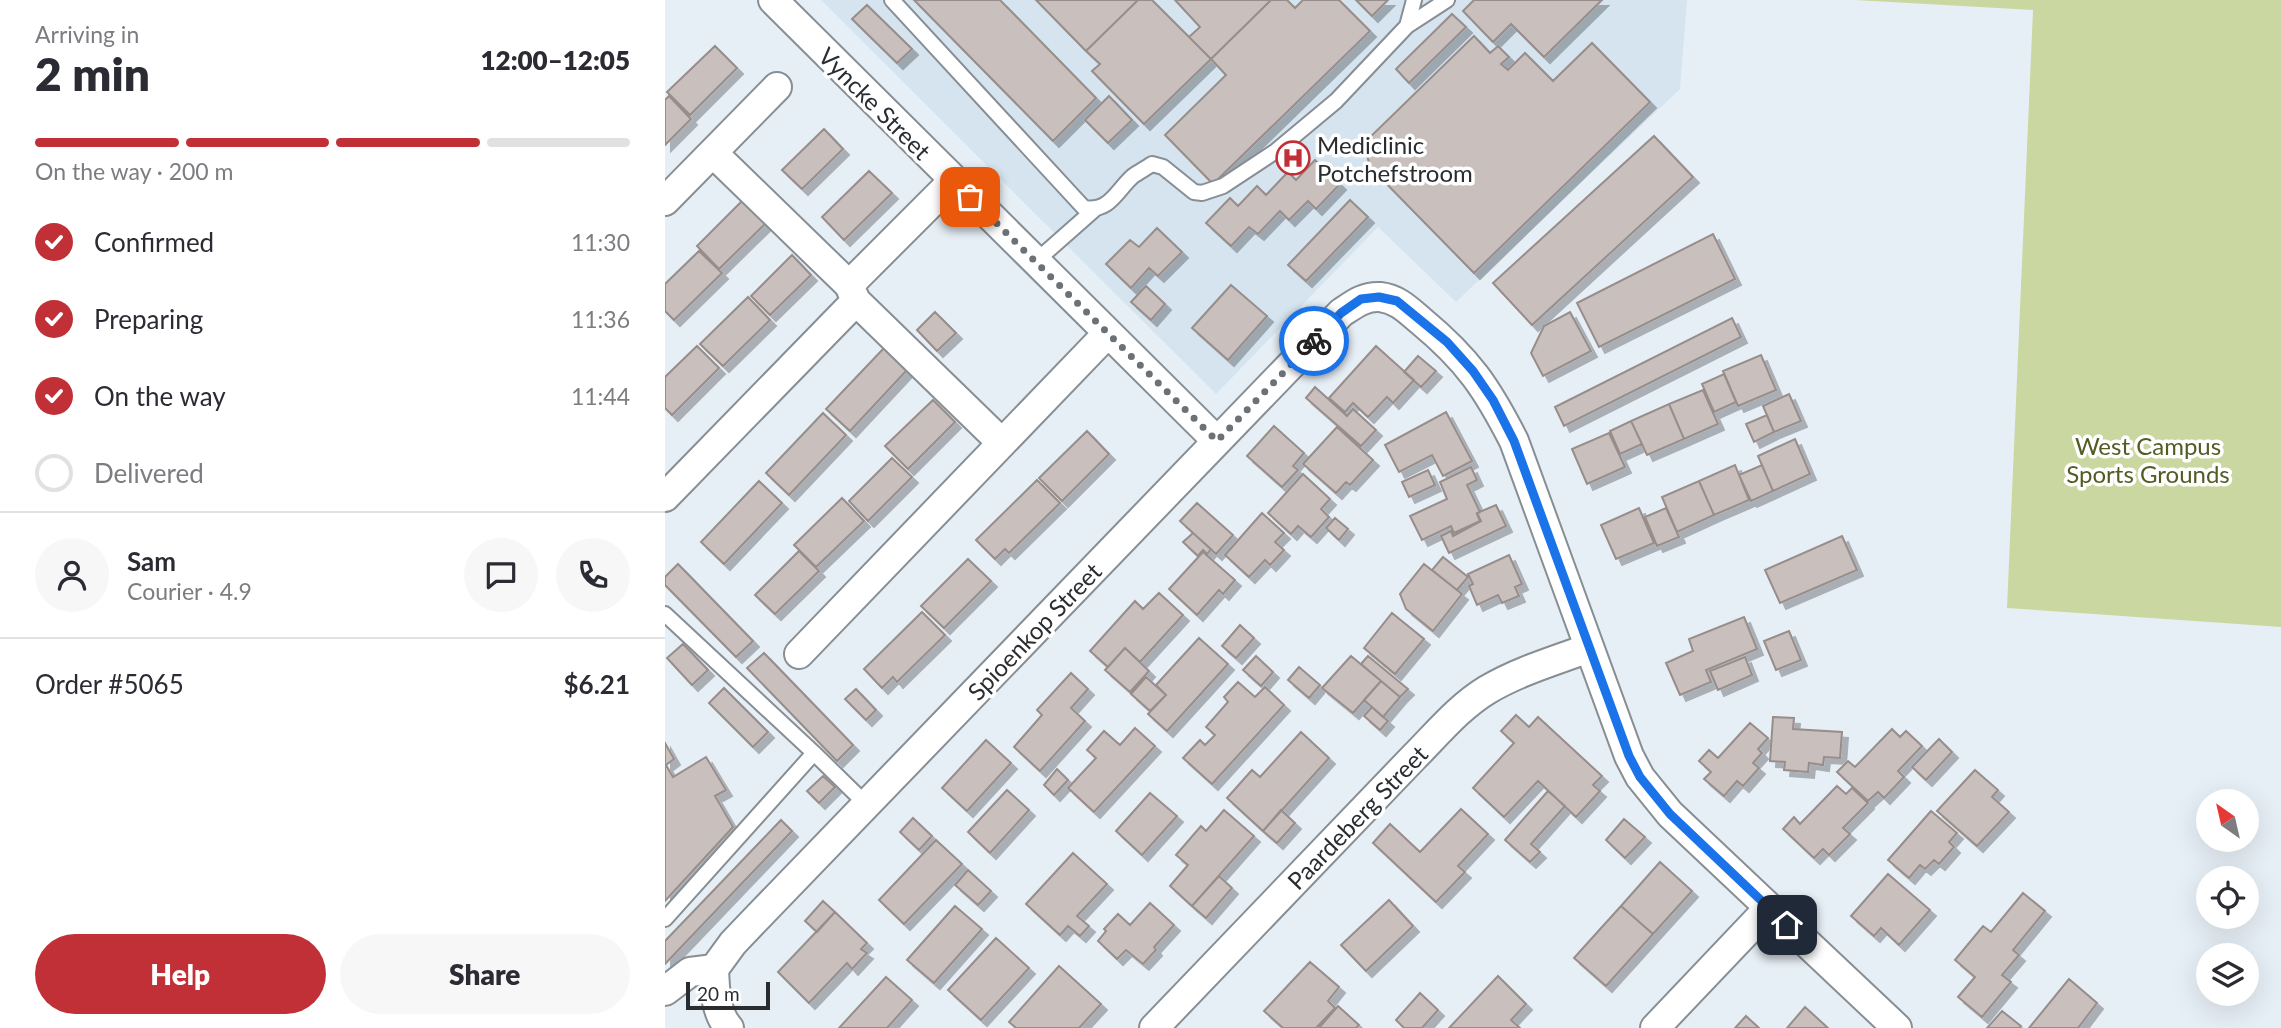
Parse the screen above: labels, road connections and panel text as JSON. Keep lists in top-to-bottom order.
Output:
{
  "streets": {
    "street": ["Vyncke Street", "Spioenkop Street", "Paardeberg Street"]
  },
  "crossings": [
    ["Vyncke Street", "Spioenkop Street"],
    ["Spioenkop Street", "Paardeberg Street"]
  ],
  "parks": ["West Campus Sports Grounds"],
  "places": {
    "hospital": ["Mediclinic Potchefstroom"]
  },
  "scale_bar": "20 m",
  "north": "top left",
  "page": {
    "heading": ["2 min", "Arriving in", "12:00–12:05"],
    "panel": [
      "Sam",
      "Courier · 4.9",
      "Order #5065",
      "$6.21"
    ],
    "bar": "On the way · 200 m",
    "list": [
      ["Confirmed", "11:30"],
      ["Preparing", "11:36"],
      ["On the way", "11:44"],
      "Delivered"
    ],
    "buttons": ["Help", "Share"],
    "scale": "20 m"
  }
}
